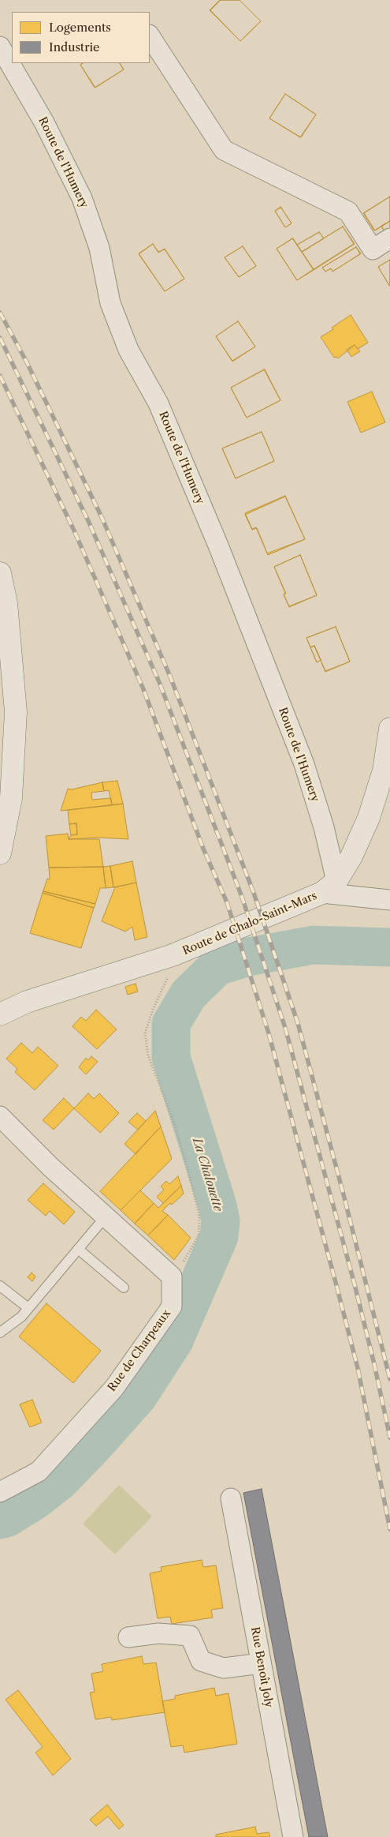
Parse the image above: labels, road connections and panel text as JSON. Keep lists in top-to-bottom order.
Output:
{
  "streets": {
    "main road": ["Route de Chalo-Saint-Mars"],
    "street": ["Route de l'Humery", "Rue de Charpeaux", "Rue Benoît Joly"]
  },
  "crossings": [
    ["Route de l'Humery", "Route de Chalo-Saint-Mars"]
  ],
  "water": ["La Chalouette"],
  "legend": ["Logements", "Industrie"]
}
